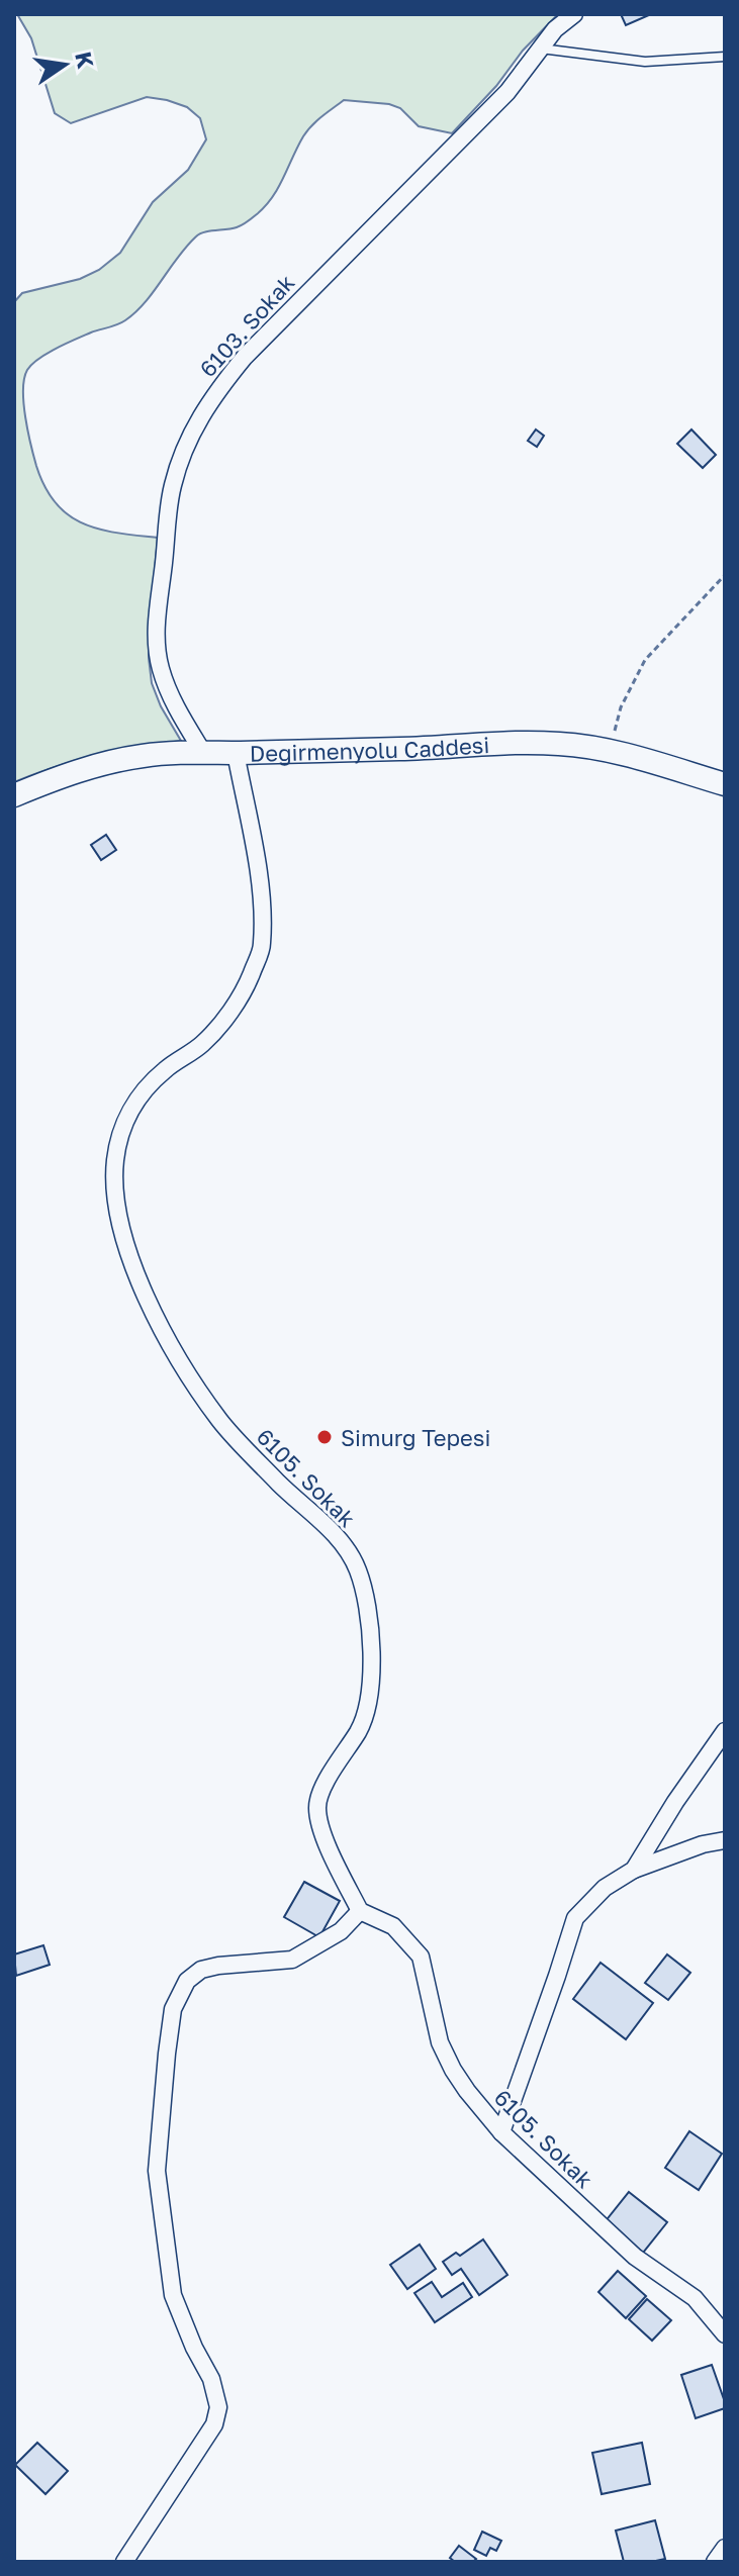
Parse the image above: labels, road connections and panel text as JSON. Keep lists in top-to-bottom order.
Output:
{
  "streets": {
    "street": ["6103. Sokak", "Değirmenyolu Caddesi", "6105. Sokak"]
  },
  "crossings": [
    ["6103. Sokak", "Değirmenyolu Caddesi"],
    ["Değirmenyolu Caddesi", "6105. Sokak"]
  ],
  "places": ["Simurg Tepesi"],
  "north": "right"
}
